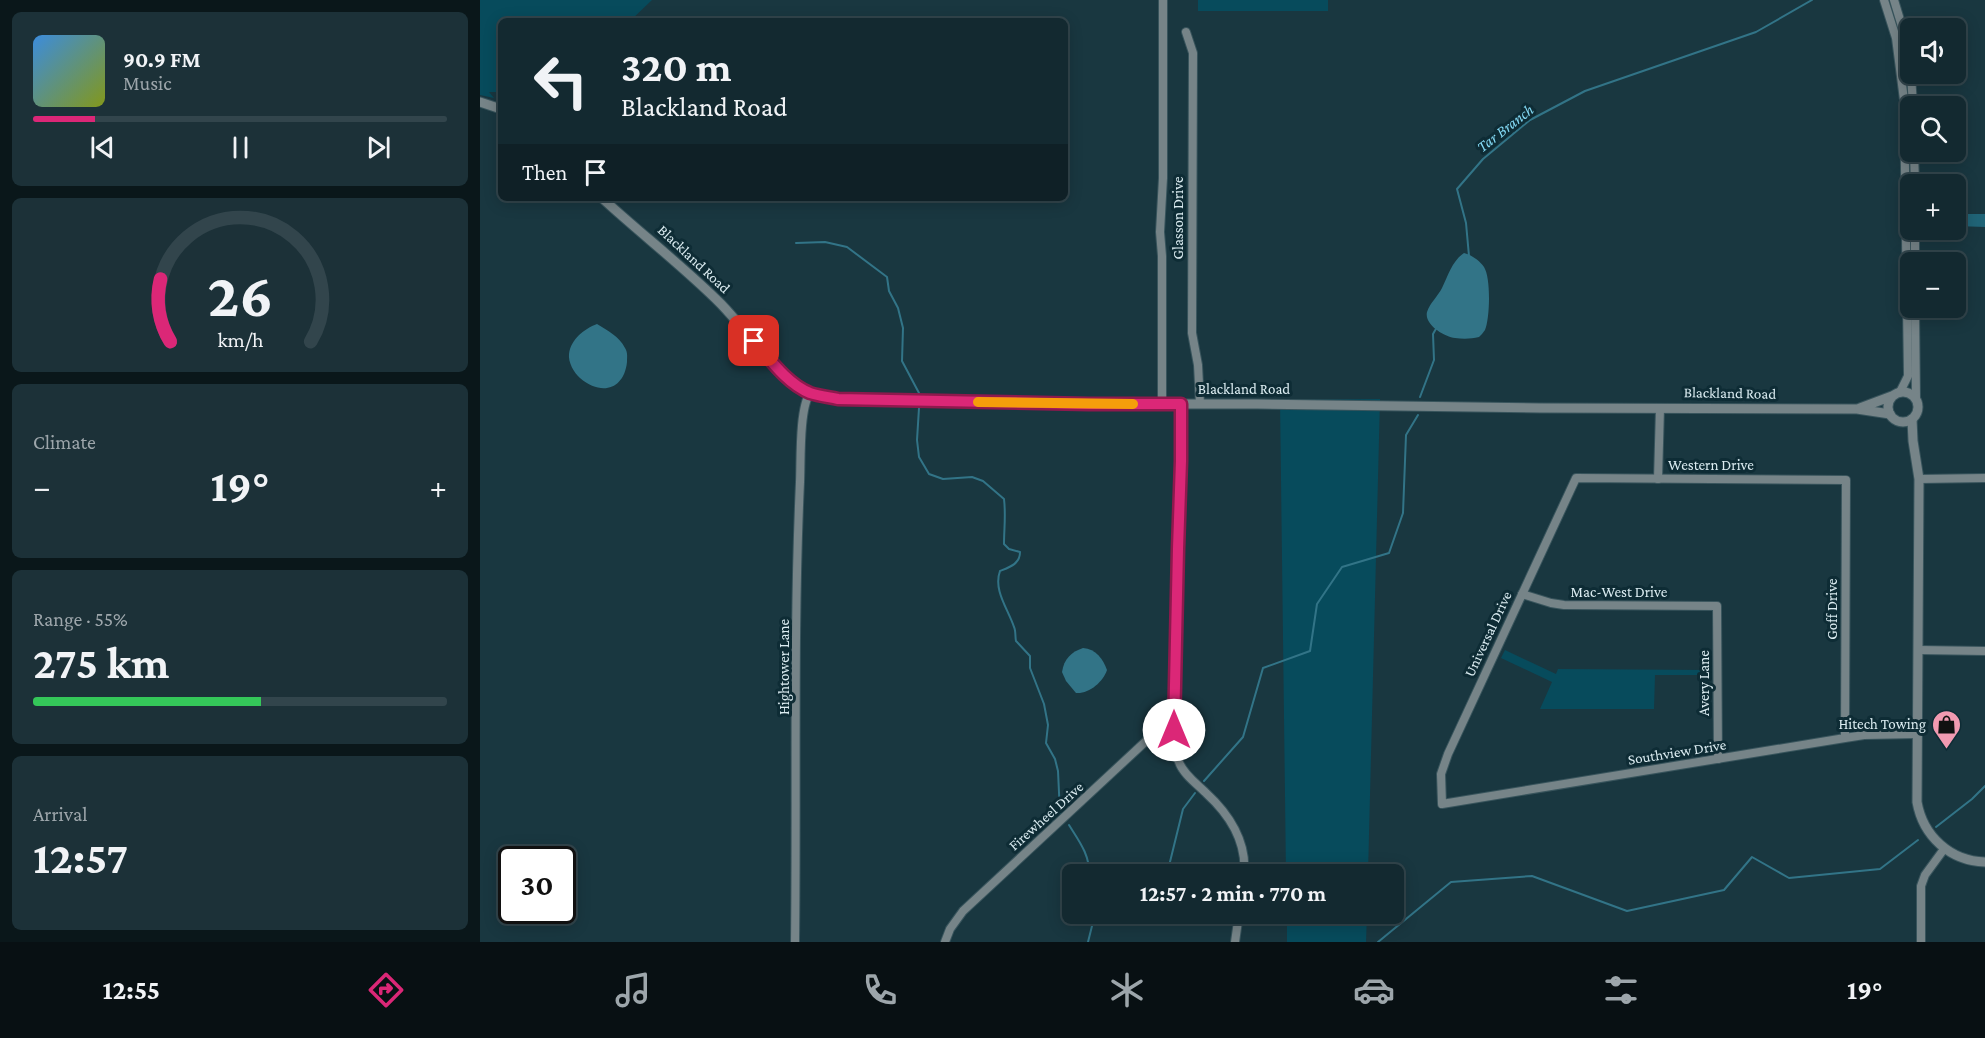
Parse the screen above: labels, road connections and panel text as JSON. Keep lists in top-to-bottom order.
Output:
{
  "streets": {
    "street": [
      "Glasson Drive",
      "Blackland Road",
      "Western Drive",
      "Mac-West Drive",
      "Goff Drive",
      "Universal Drive",
      "Hightower Lane",
      "Avery Lane",
      "Southview Drive",
      "Firewheel Drive"
    ]
  },
  "crossings": [
    ["Glasson Drive", "Blackland Road"],
    ["Blackland Road", "Hightower Lane"],
    ["Western Drive", "Goff Drive"],
    ["Western Drive", "Universal Drive"],
    ["Mac-West Drive", "Universal Drive"],
    ["Mac-West Drive", "Avery Lane"],
    ["Goff Drive", "Southview Drive"],
    ["Universal Drive", "Southview Drive"],
    ["Avery Lane", "Southview Drive"]
  ],
  "water": ["Tar Branch"],
  "places": {
    "shop": ["Hitech Towing"]
  },
  "page": {
    "map_buttons": ["+", "−"],
    "turn": ["320 m", "Blackland Road"],
    "song": ["90.9 FM", "Music"],
    "then": "Then",
    "tile": [
      "Climate",
      ["Range · 55%", "275 km"],
      ["Arrival", "12:57"]
    ],
    "heat": ["−", "19°", "+"],
    "limit": "30",
    "trip": "12:57 · 2 min · 770 m",
    "tabs": ["12:55", "19°"],
    "gauge": ["26", "km/h"]
  }
}
